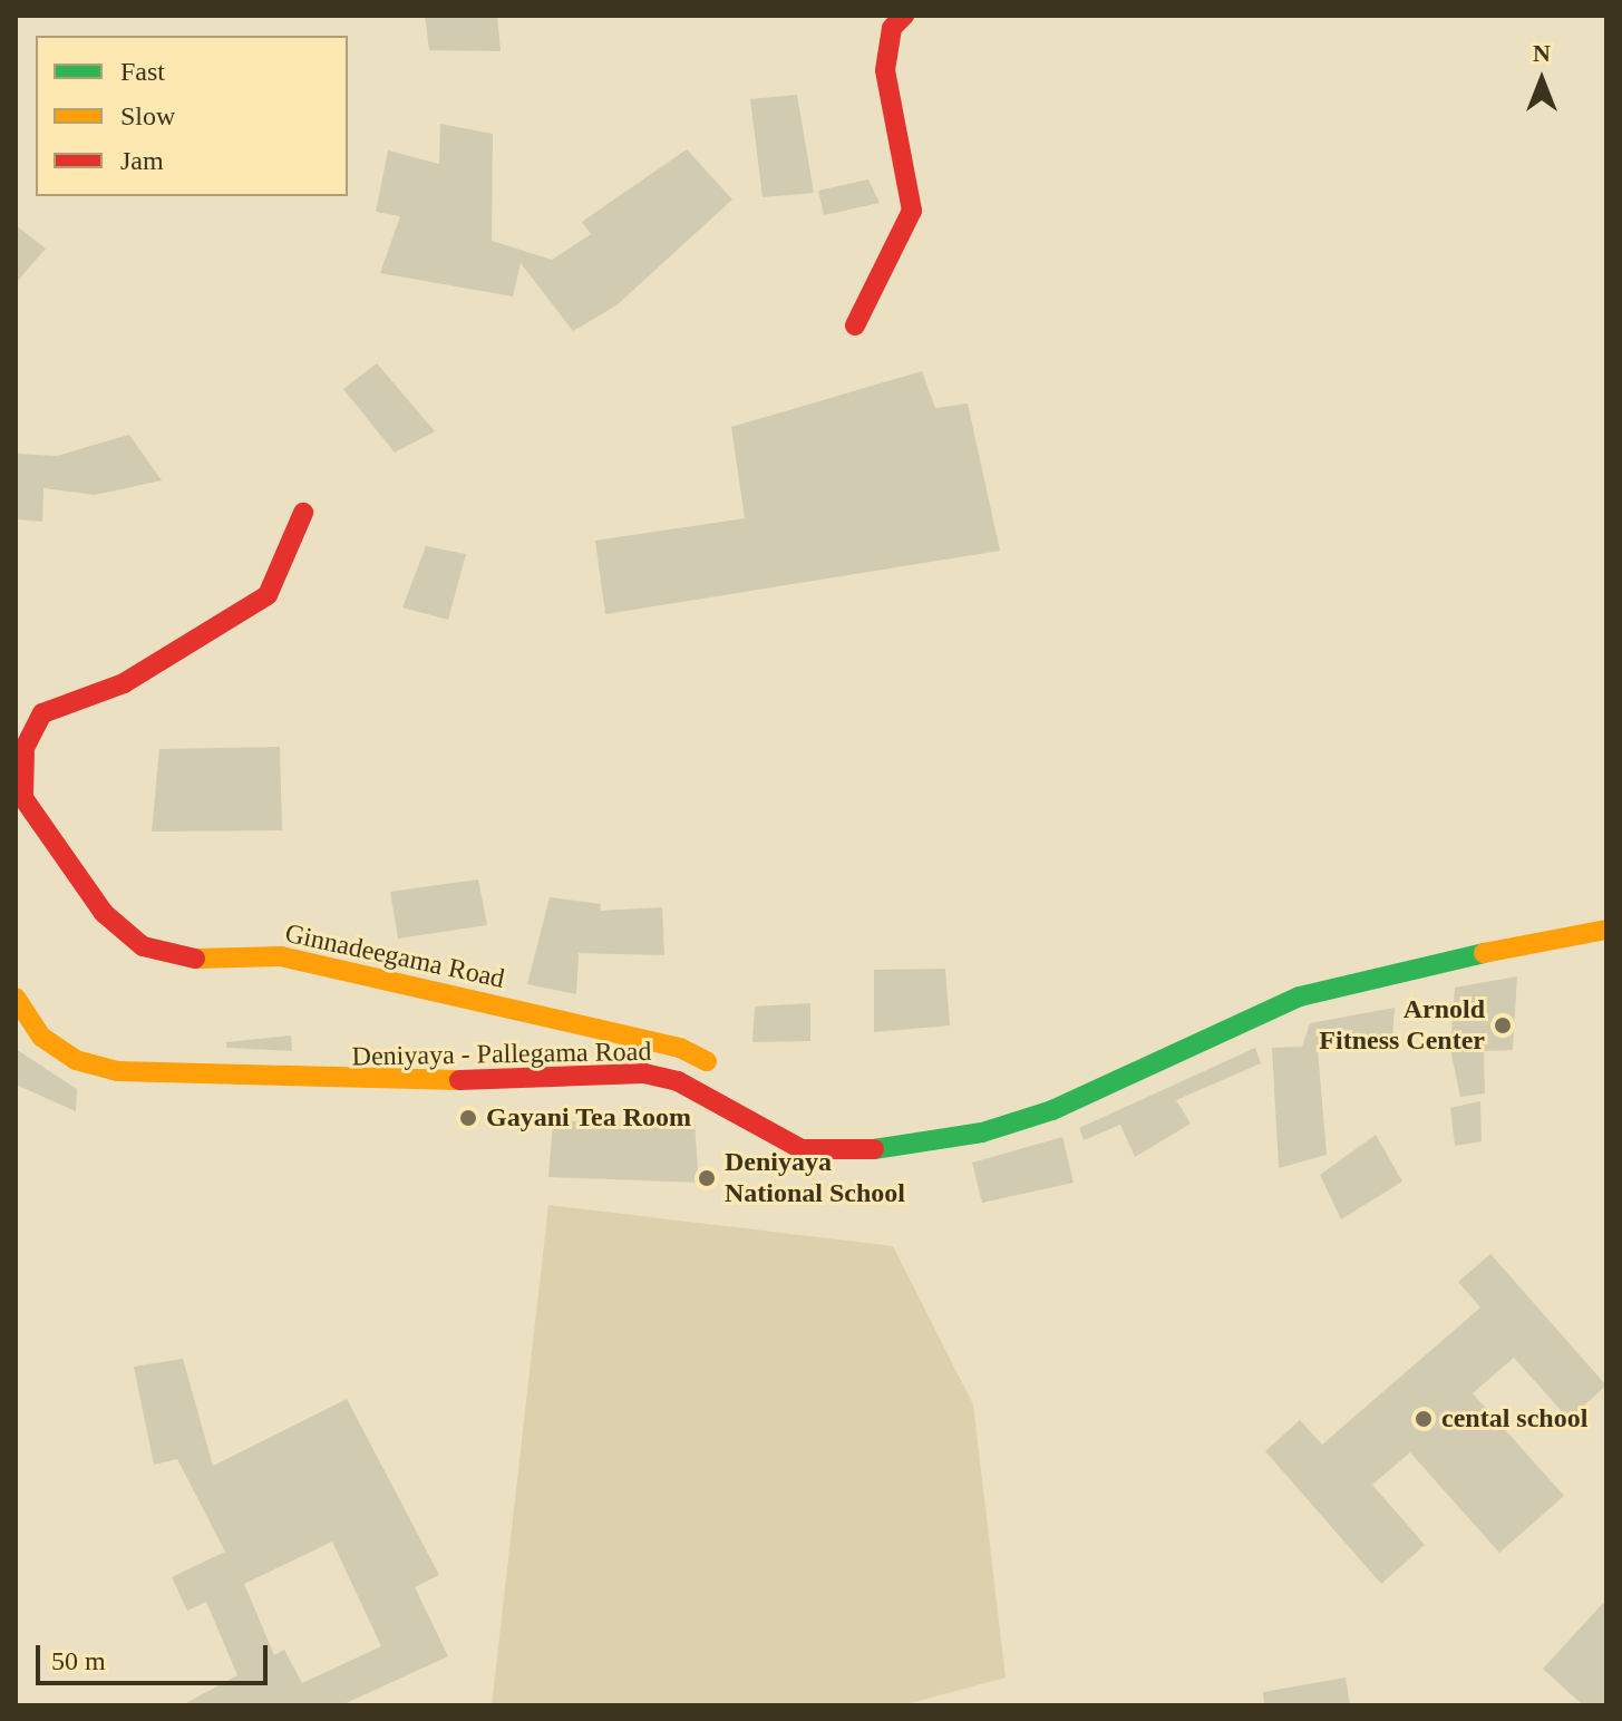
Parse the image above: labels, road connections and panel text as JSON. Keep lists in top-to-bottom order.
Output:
{
  "streets": {
    "main road": ["Ginnadeegama Road", "Deniyaya - Pallegama Road"]
  },
  "crossings": [
    ["Ginnadeegama Road", "Deniyaya - Pallegama Road"]
  ],
  "places": [
    "Arnold Fitness Center",
    "Gayani Tea Room",
    "Deniyaya National School",
    "cental school"
  ],
  "legend": ["Fast", "Slow", "Jam"],
  "scale_bar": "50 m",
  "north": "top"
}
